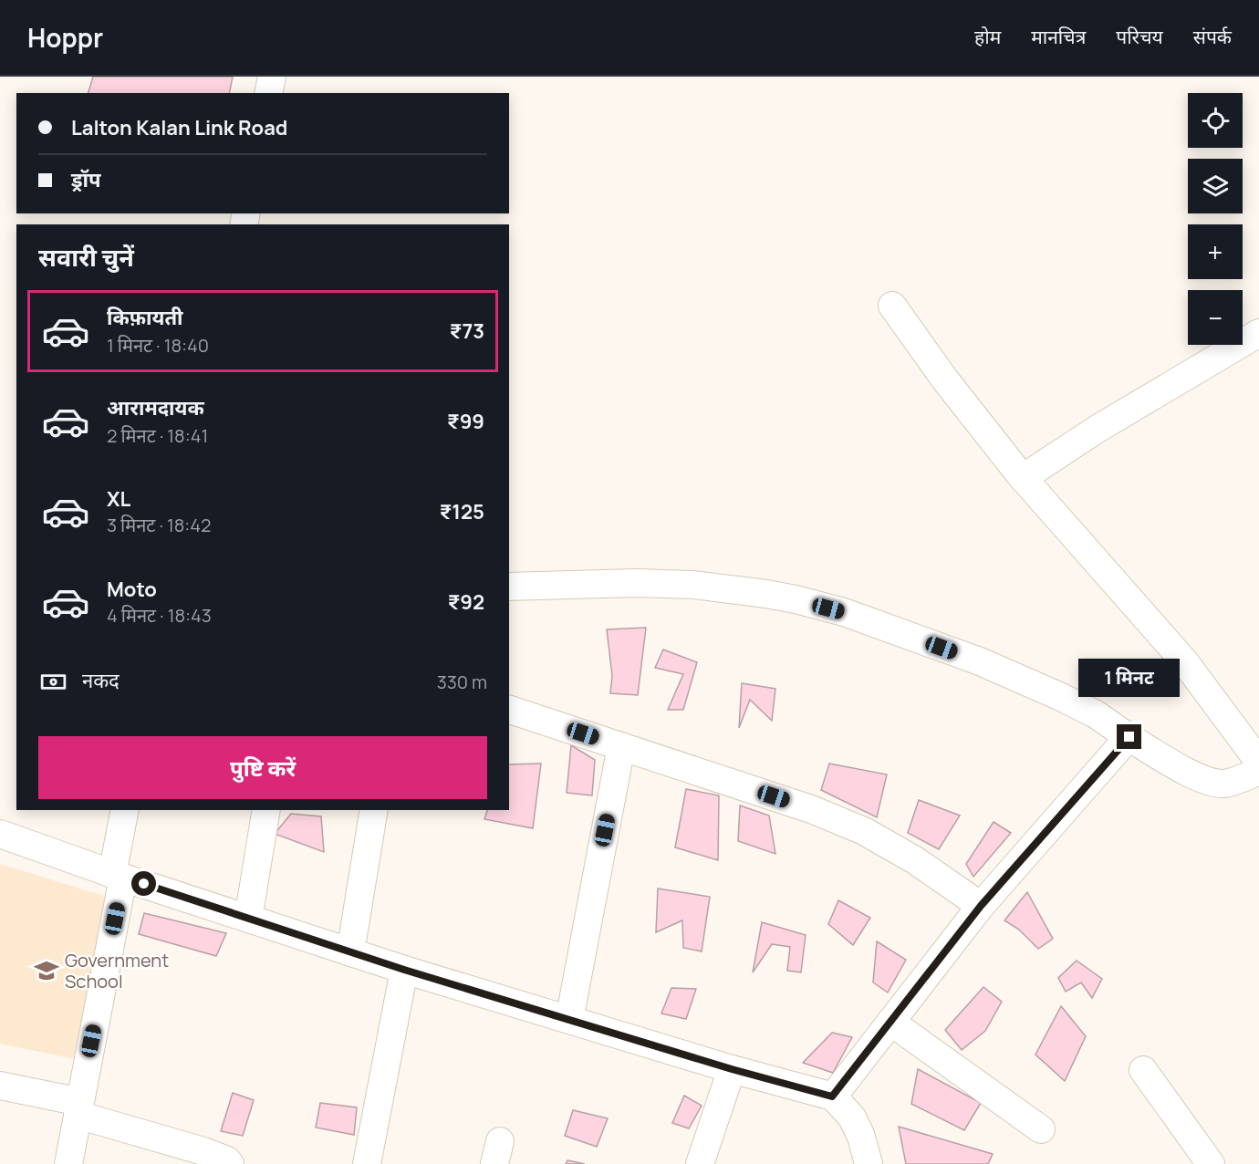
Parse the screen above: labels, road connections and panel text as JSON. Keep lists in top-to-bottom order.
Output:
{
  "places": {
    "school or university": ["Government School"]
  },
  "page": {
    "header": "Hoppr",
    "nav": [
      "होम",
      "मानचित्र",
      "परिचय",
      "संपर्क"
    ],
    "map_buttons": ["+", "−"],
    "banner": ["Lalton Kalan Link Road", "ड्रॉप"],
    "heading": "सवारी चुनें",
    "list": [
      {
        "name": "किफ़ायती",
        "note": "1 मिनट · 18:40",
        "value": "₹73"
      },
      {
        "name": "आरामदायक",
        "note": "2 मिनट · 18:41",
        "value": "₹99"
      },
      {
        "name": "XL",
        "note": "3 मिनट · 18:42",
        "value": "₹125"
      },
      {
        "name": "Moto",
        "note": "4 मिनट · 18:43",
        "value": "₹92"
      }
    ],
    "pay": ["नकद", "330 m"],
    "bubble": "1 मिनट",
    "buttons": "पुष्टि करें"
  }
}
